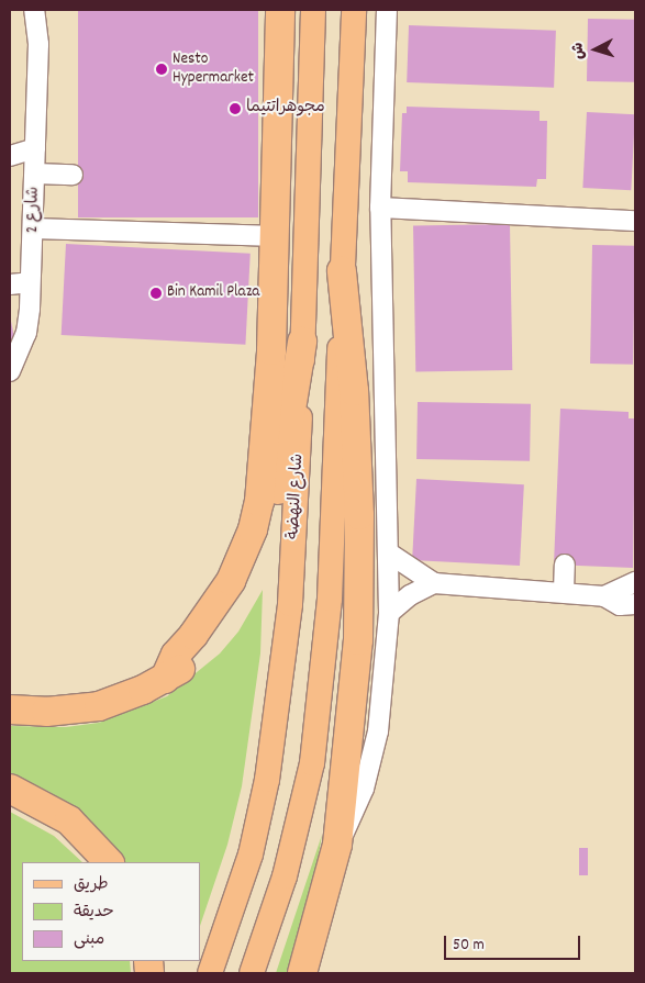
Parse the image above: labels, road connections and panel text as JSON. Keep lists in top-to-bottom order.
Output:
{
  "streets": {
    "main road": ["شارع النهضة"],
    "street": ["شارع 2"]
  },
  "places": ["Nesto Hypermarket", "مجوهراتتيما", "Bin Kamil Plaza"],
  "legend": ["طريق", "حديقة", "مبنى"],
  "scale_bar": "50 m",
  "north": "left"
}
